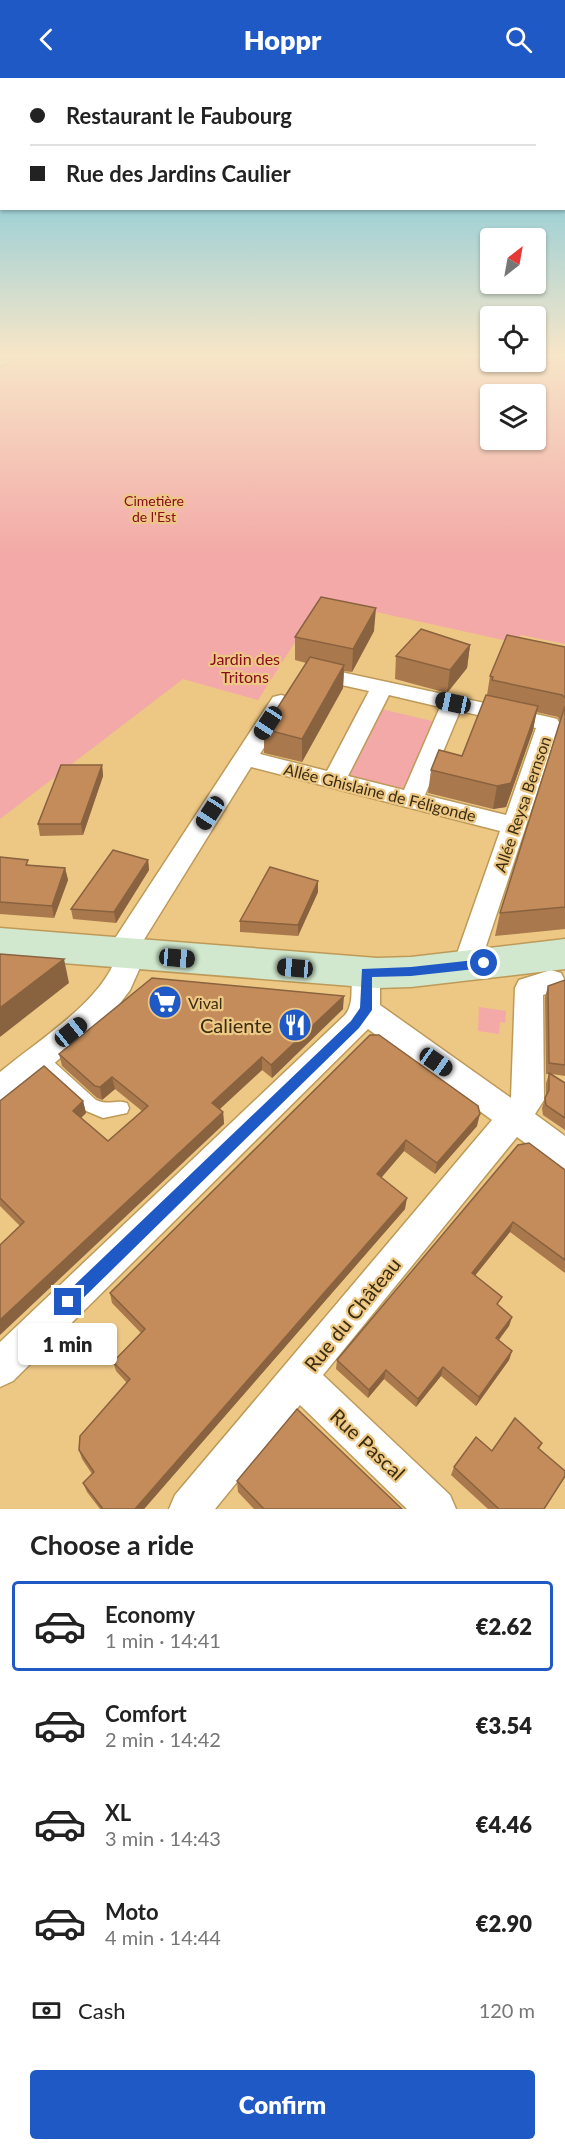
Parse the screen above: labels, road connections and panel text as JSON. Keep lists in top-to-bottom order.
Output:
{
  "streets": {
    "street": [
      "Allée Ghislaine de Féligonde",
      "Allée Reysa Bernson",
      "Rue du Château",
      "Rue Pascal"
    ]
  },
  "crossings": [
    ["Allée Ghislaine de Féligonde", "Allée Reysa Bernson"],
    ["Rue du Château", "Rue Pascal"]
  ],
  "parks": ["Cimetière de l'Est", "Jardin des Tritons"],
  "places": {
    "supermarket": ["Vival"],
    "restaurant": ["Caliente"]
  },
  "north": "top right",
  "page": {
    "header": "Hoppr",
    "banner": ["Restaurant le Faubourg", "Rue des Jardins Caulier"],
    "bubble": "1 min",
    "heading": "Choose a ride",
    "list": [
      {
        "name": "Economy",
        "note": "1 min · 14:41",
        "value": "€2.62"
      },
      {
        "name": "Comfort",
        "note": "2 min · 14:42",
        "value": "€3.54"
      },
      {
        "name": "XL",
        "note": "3 min · 14:43",
        "value": "€4.46"
      },
      {
        "name": "Moto",
        "note": "4 min · 14:44",
        "value": "€2.90"
      }
    ],
    "pay": ["Cash", "120 m"],
    "buttons": "Confirm"
  }
}
